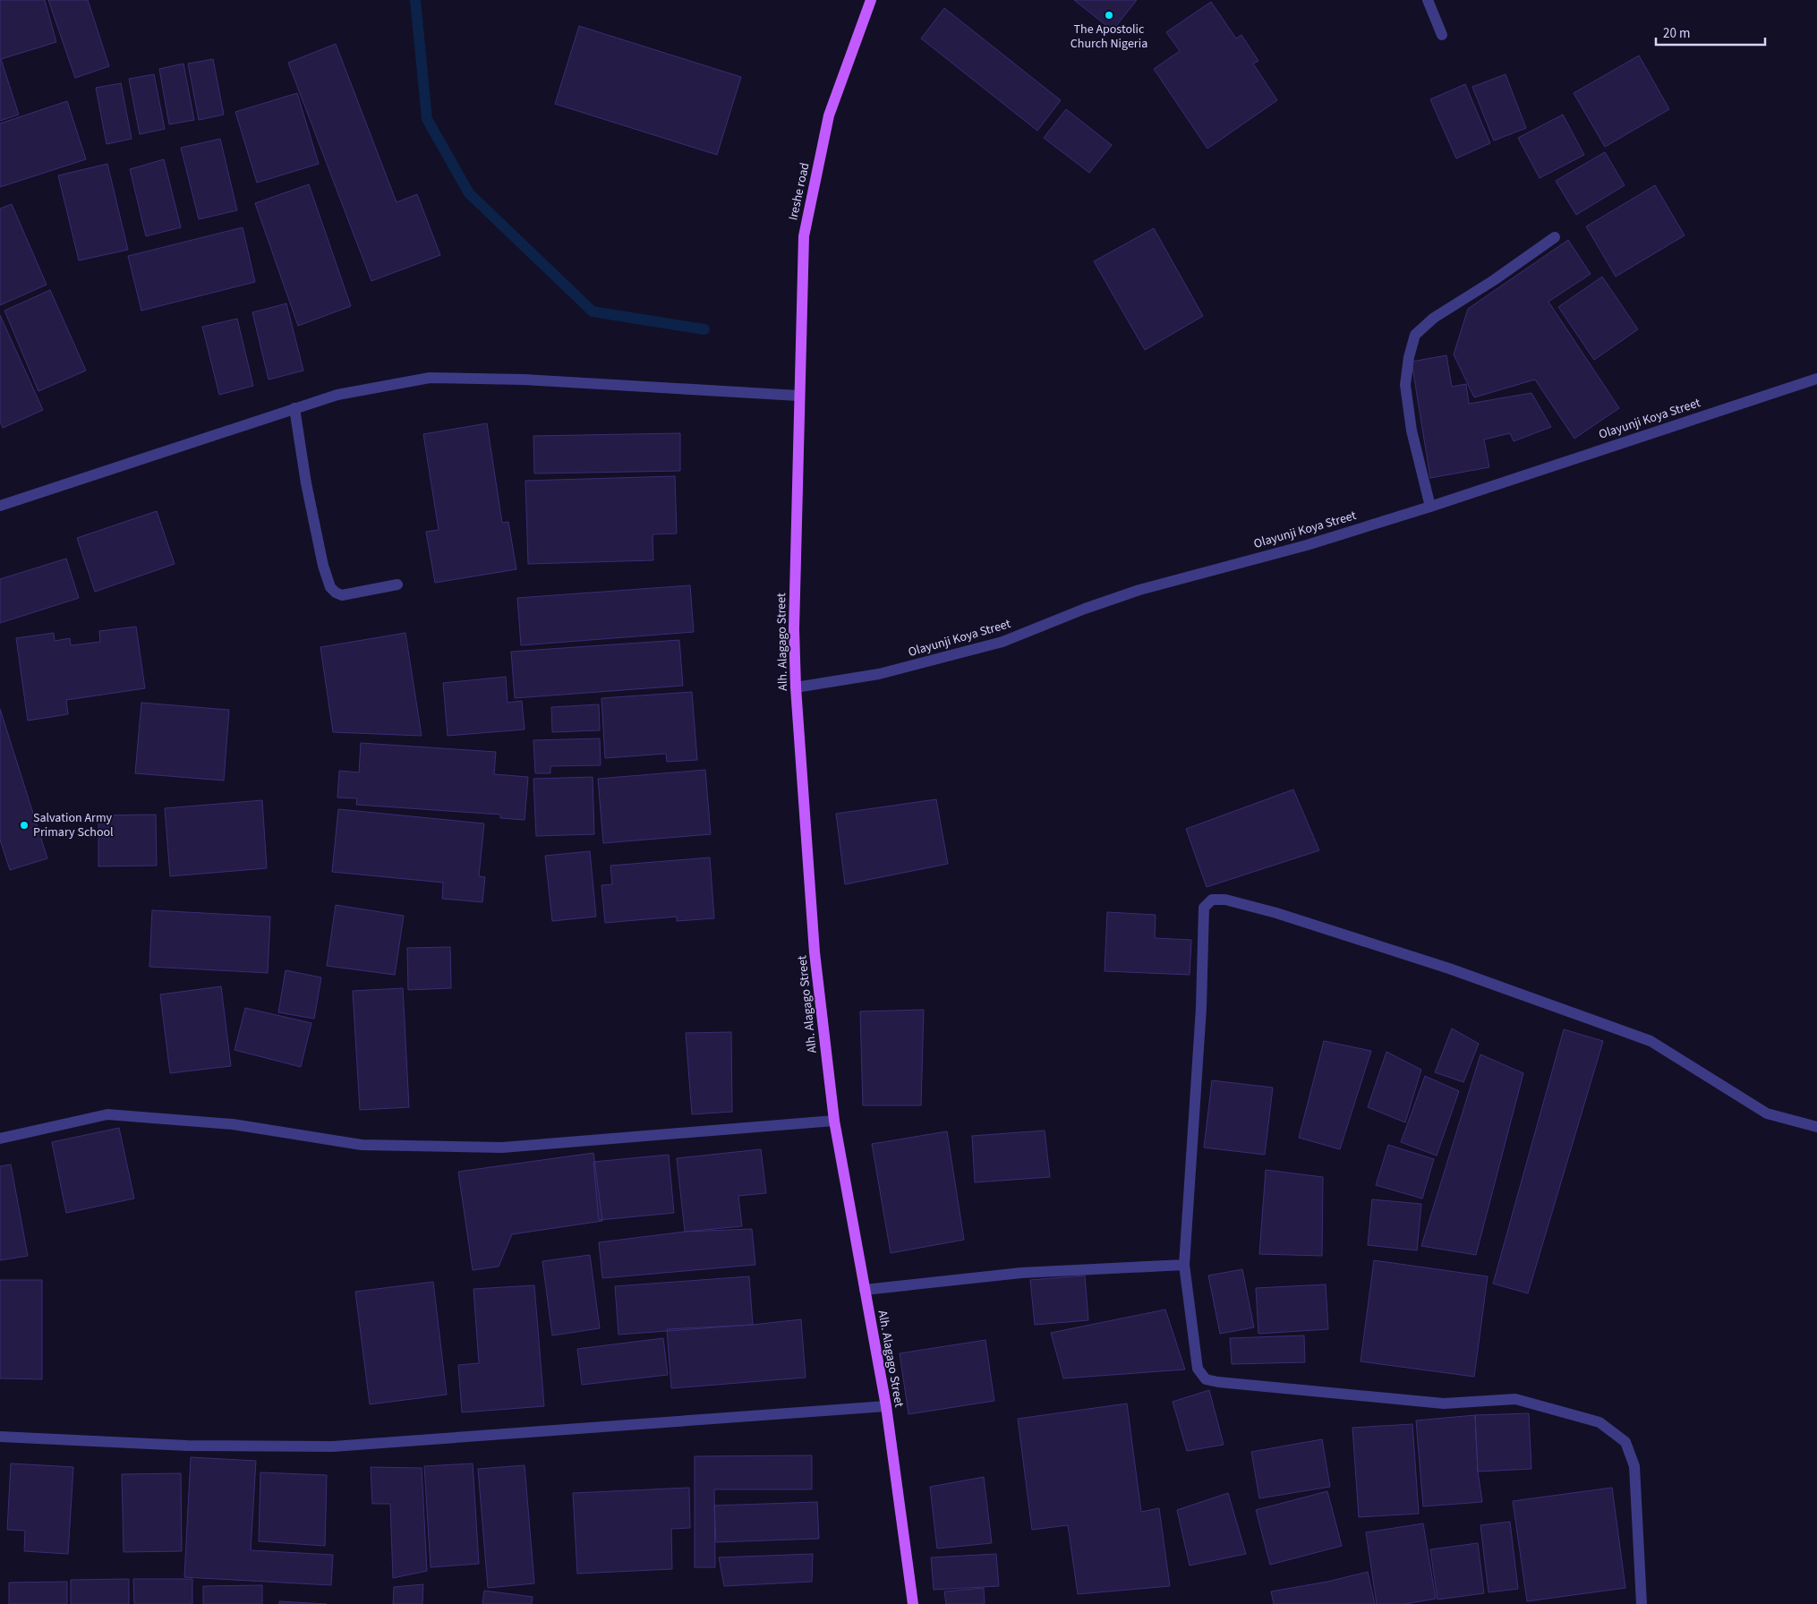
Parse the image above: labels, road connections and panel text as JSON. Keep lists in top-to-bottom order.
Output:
{
  "streets": {
    "main road": ["Ireshe road", "Alh. Alagago Street"],
    "street": ["Olayunji Koya Street"]
  },
  "crossings": [
    ["Ireshe road", "Alh. Alagago Street"],
    ["Olayunji Koya Street", "Alh. Alagago Street"]
  ],
  "places": ["The Apostolic Church Nigeria", "Salvation Army Primary School"],
  "scale_bar": "20 m"
}
